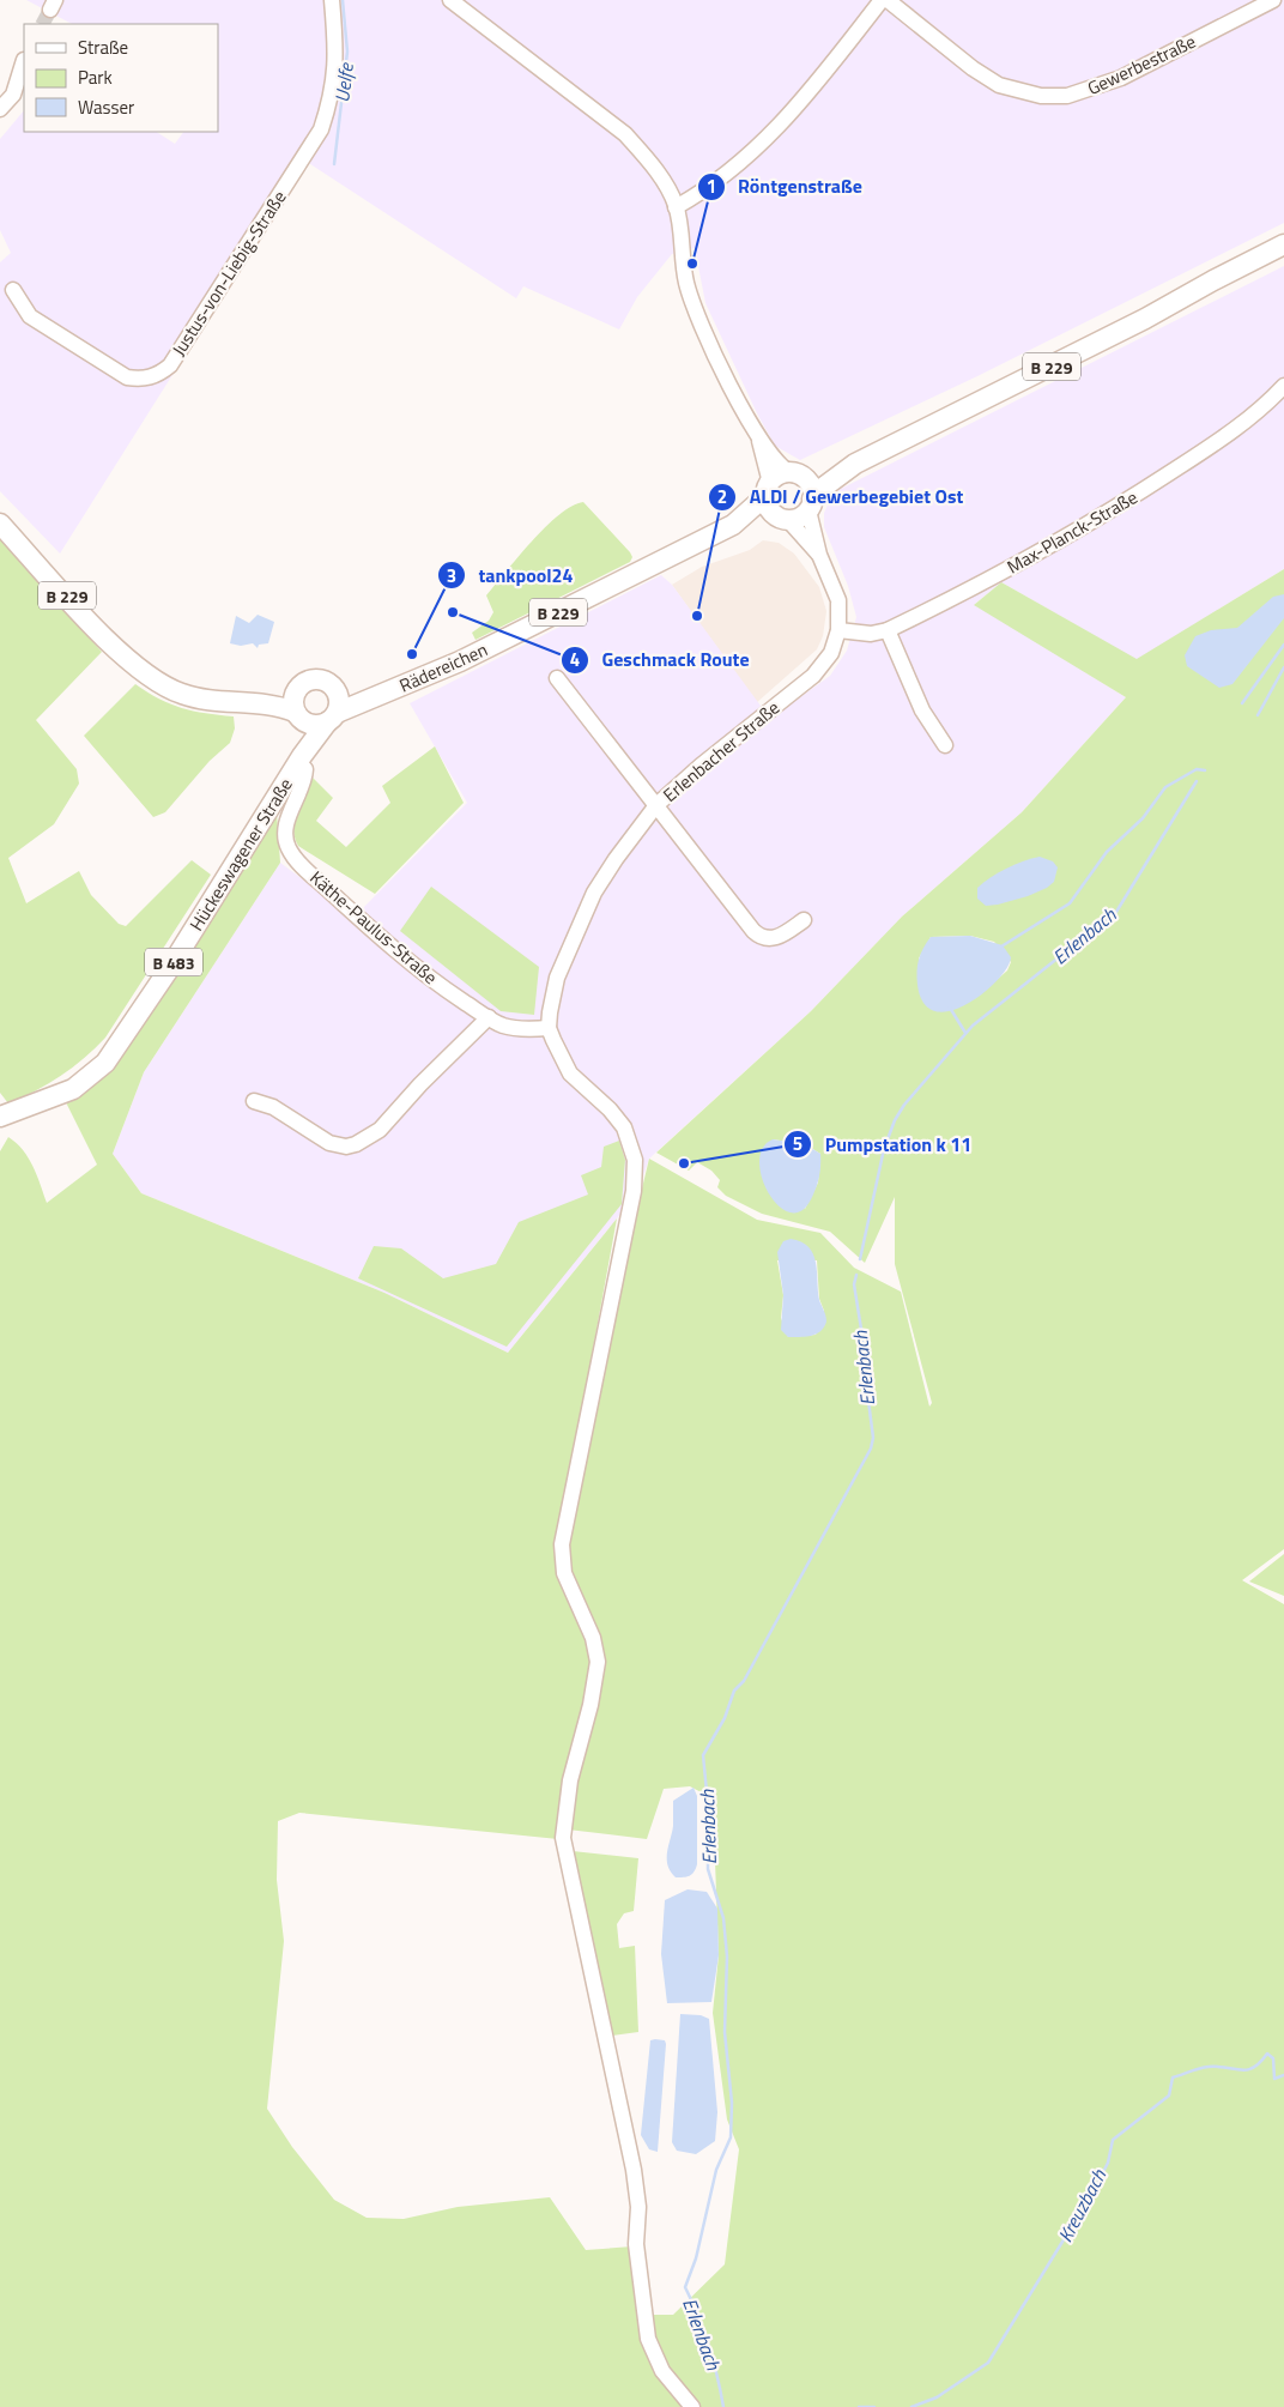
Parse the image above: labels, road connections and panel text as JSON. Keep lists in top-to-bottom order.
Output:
{
  "streets": {
    "main road": [
      "B 229",
      "Rädereichen",
      "Hückeswagener Straße",
      "B 483"
    ],
    "street": [
      "Gewerbestraße",
      "Justus-von-Liebig-Straße",
      "Max-Planck-Straße",
      "Erlenbacher Straße",
      "Käthe-Paulus-Straße"
    ]
  },
  "crossings": [
    ["B 229", "Rädereichen"],
    ["B 229", "Erlenbacher Straße"],
    ["B 229", "Hückeswagener Straße"],
    ["Max-Planck-Straße", "Erlenbacher Straße"],
    ["Rädereichen", "Erlenbacher Straße"],
    ["Rädereichen", "Hückeswagener Straße"],
    ["Erlenbacher Straße", "Käthe-Paulus-Straße"],
    ["Hückeswagener Straße", "Käthe-Paulus-Straße"]
  ],
  "water": ["Uelfe", "Erlenbach", "Kreuzbach"],
  "places": [
    "Röntgenstraße",
    "Geschmack Route",
    "ALDI / Gewerbegebiet Ost",
    "tankpool24",
    "Pumpstation k 11"
  ],
  "legend": ["Straße", "Park", "Wasser"]
}
